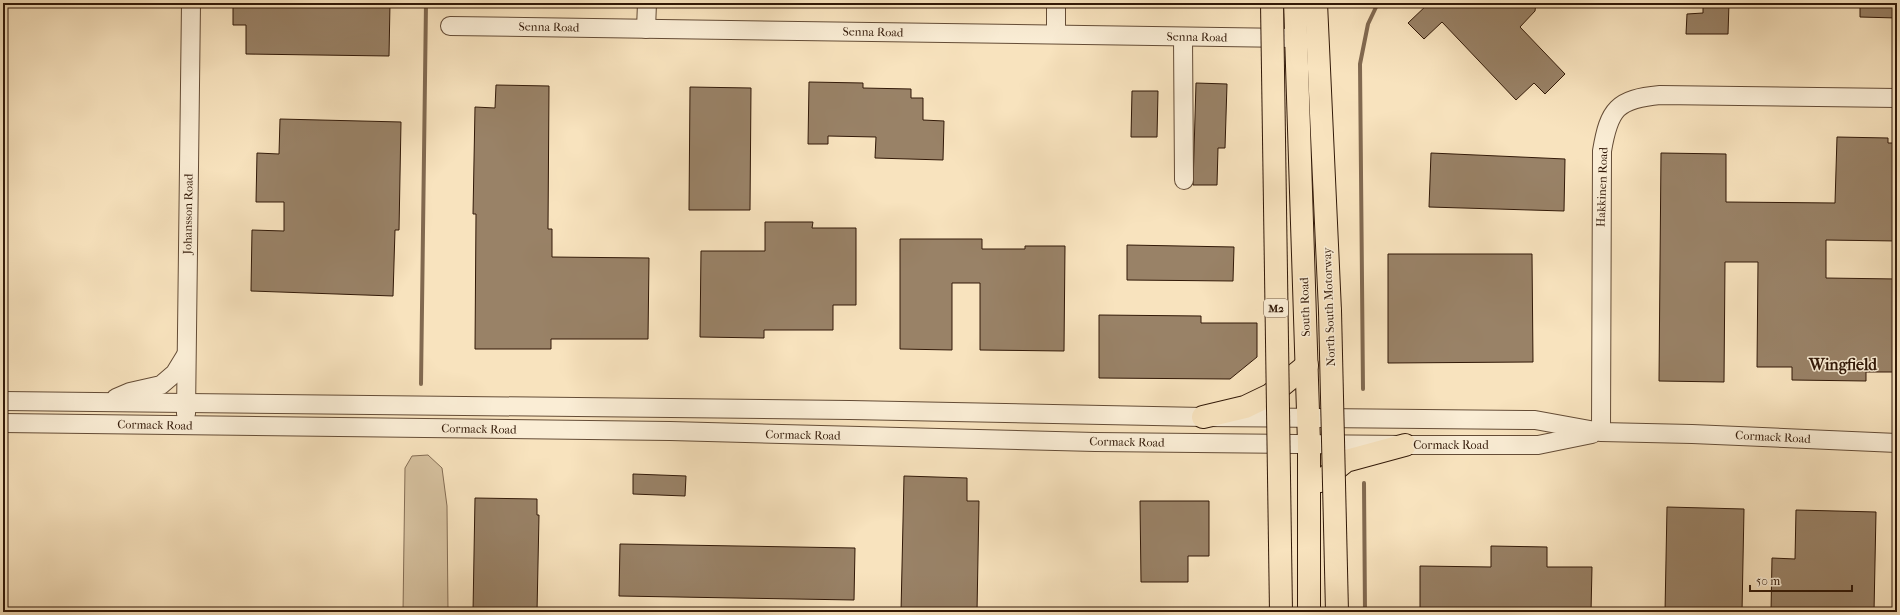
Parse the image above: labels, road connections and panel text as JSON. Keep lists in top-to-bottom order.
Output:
{
  "streets": {
    "main road": ["South Road", "North South Motorway", "M2"],
    "street": [
      "Senna Road",
      "Hakkinen Road",
      "Johansson Road",
      "Cormack Road"
    ]
  },
  "crossings": [
    ["Senna Road", "South Road"],
    ["Hakkinen Road", "Cormack Road"],
    ["Johansson Road", "Cormack Road"],
    ["South Road", "Cormack Road"]
  ],
  "districts": ["Wingfield"],
  "scale_bar": "50 m"
}
